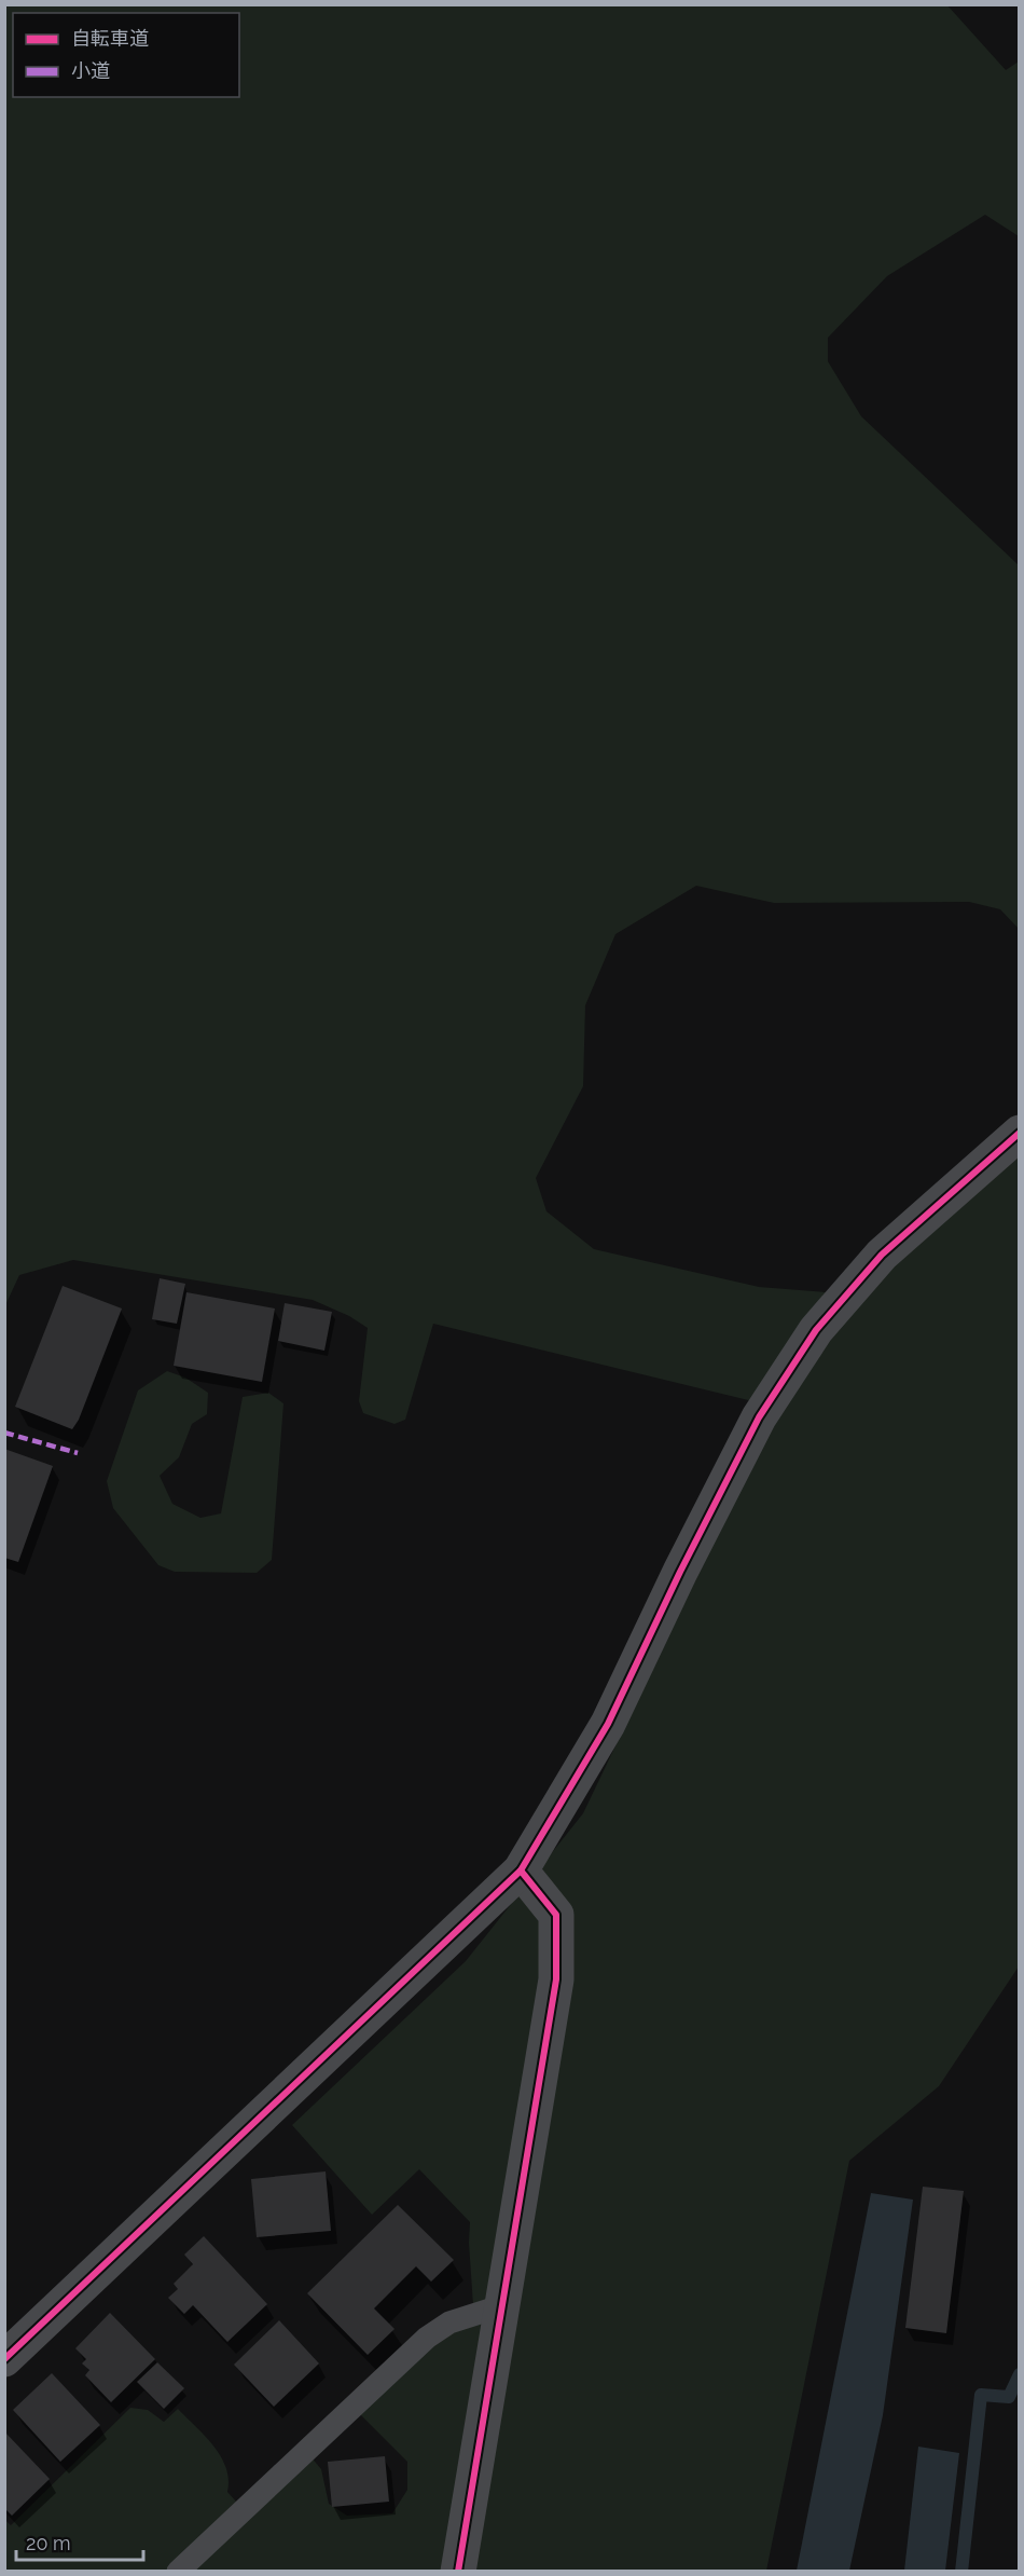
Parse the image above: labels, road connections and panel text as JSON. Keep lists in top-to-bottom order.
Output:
{
  "legend": ["自転車道", "小道"],
  "scale_bar": "20 m"
}
